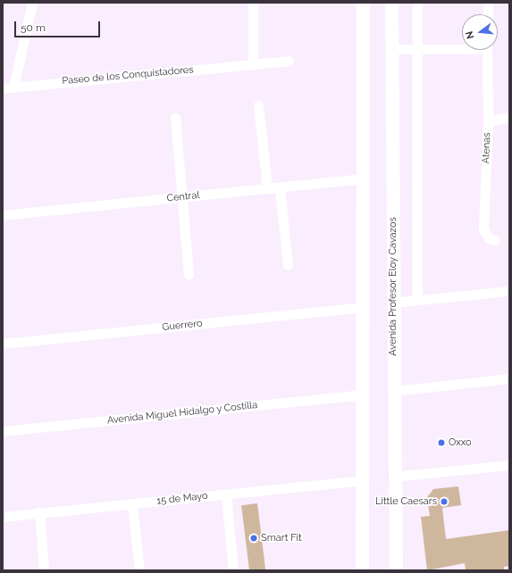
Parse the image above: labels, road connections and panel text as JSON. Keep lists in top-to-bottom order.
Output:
{
  "streets": {
    "main road": ["Avenida Profesor Eloy Cavazos"],
    "street": [
      "Paseo de los Conquistadores",
      "Atenas",
      "Central",
      "Guerrero",
      "Avenida Miguel Hidalgo y Costilla",
      "15 de Mayo"
    ]
  },
  "places": ["Oxxo", "Little Caesars", "Smart Fit"],
  "scale_bar": "50 m",
  "north": "left"
}
